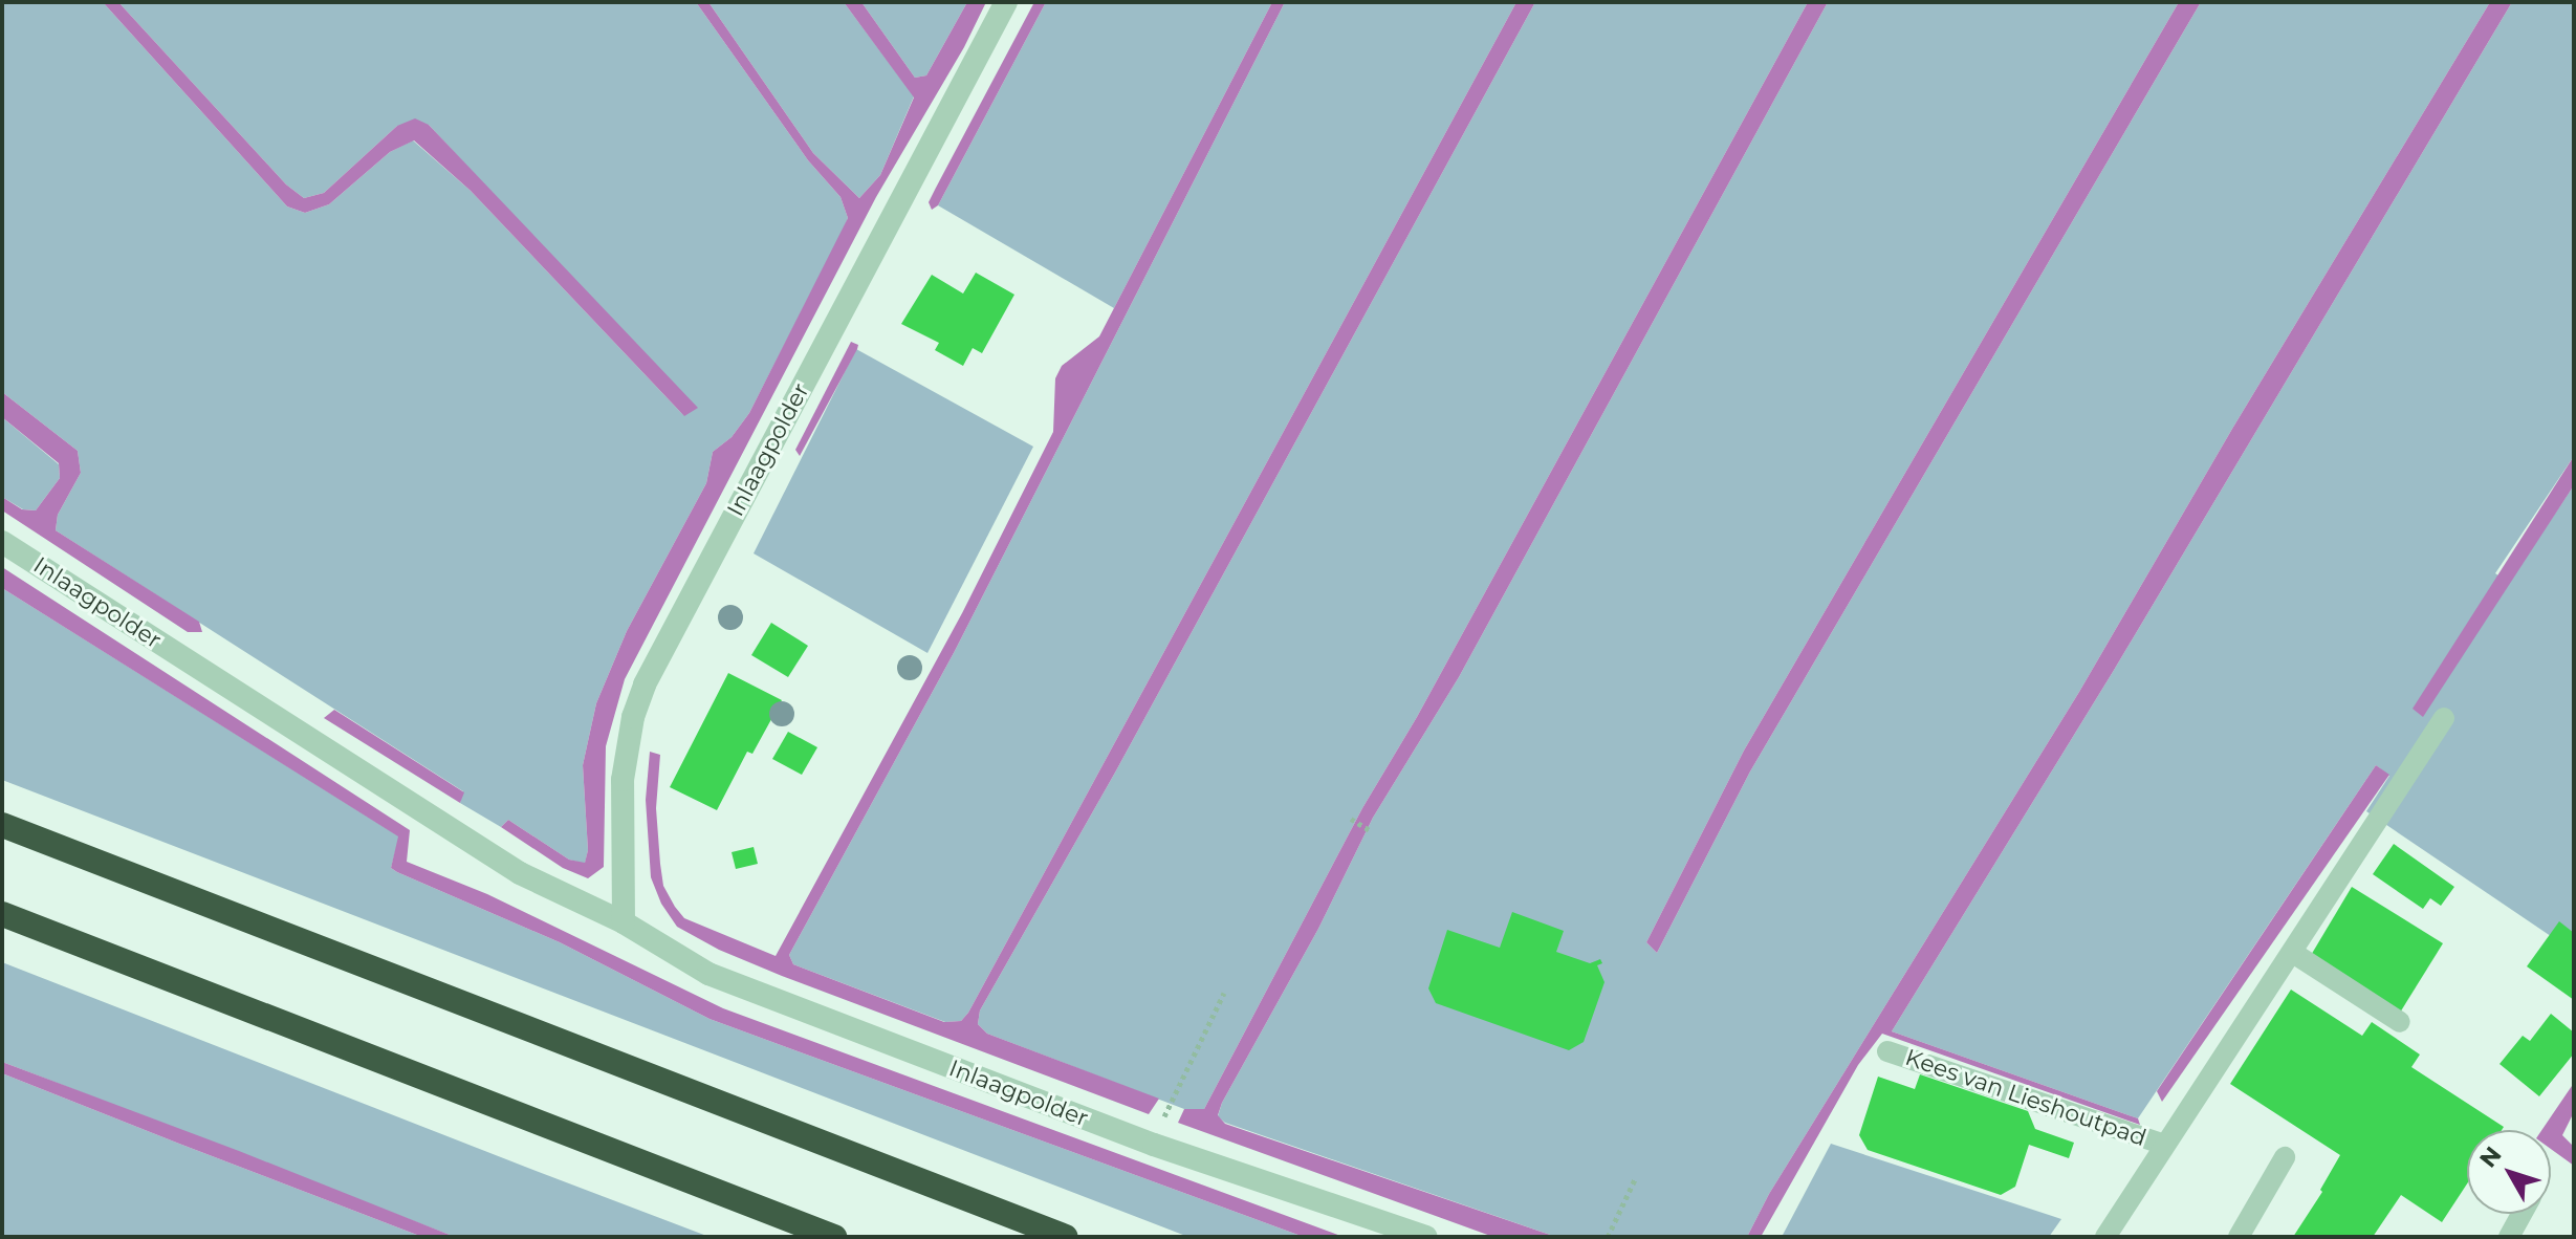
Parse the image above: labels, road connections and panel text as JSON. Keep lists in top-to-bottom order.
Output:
{
  "streets": {
    "street": ["Inlaagpolder"],
    "lane": ["Kees van Lieshoutpad"]
  },
  "north": "top left"
}
